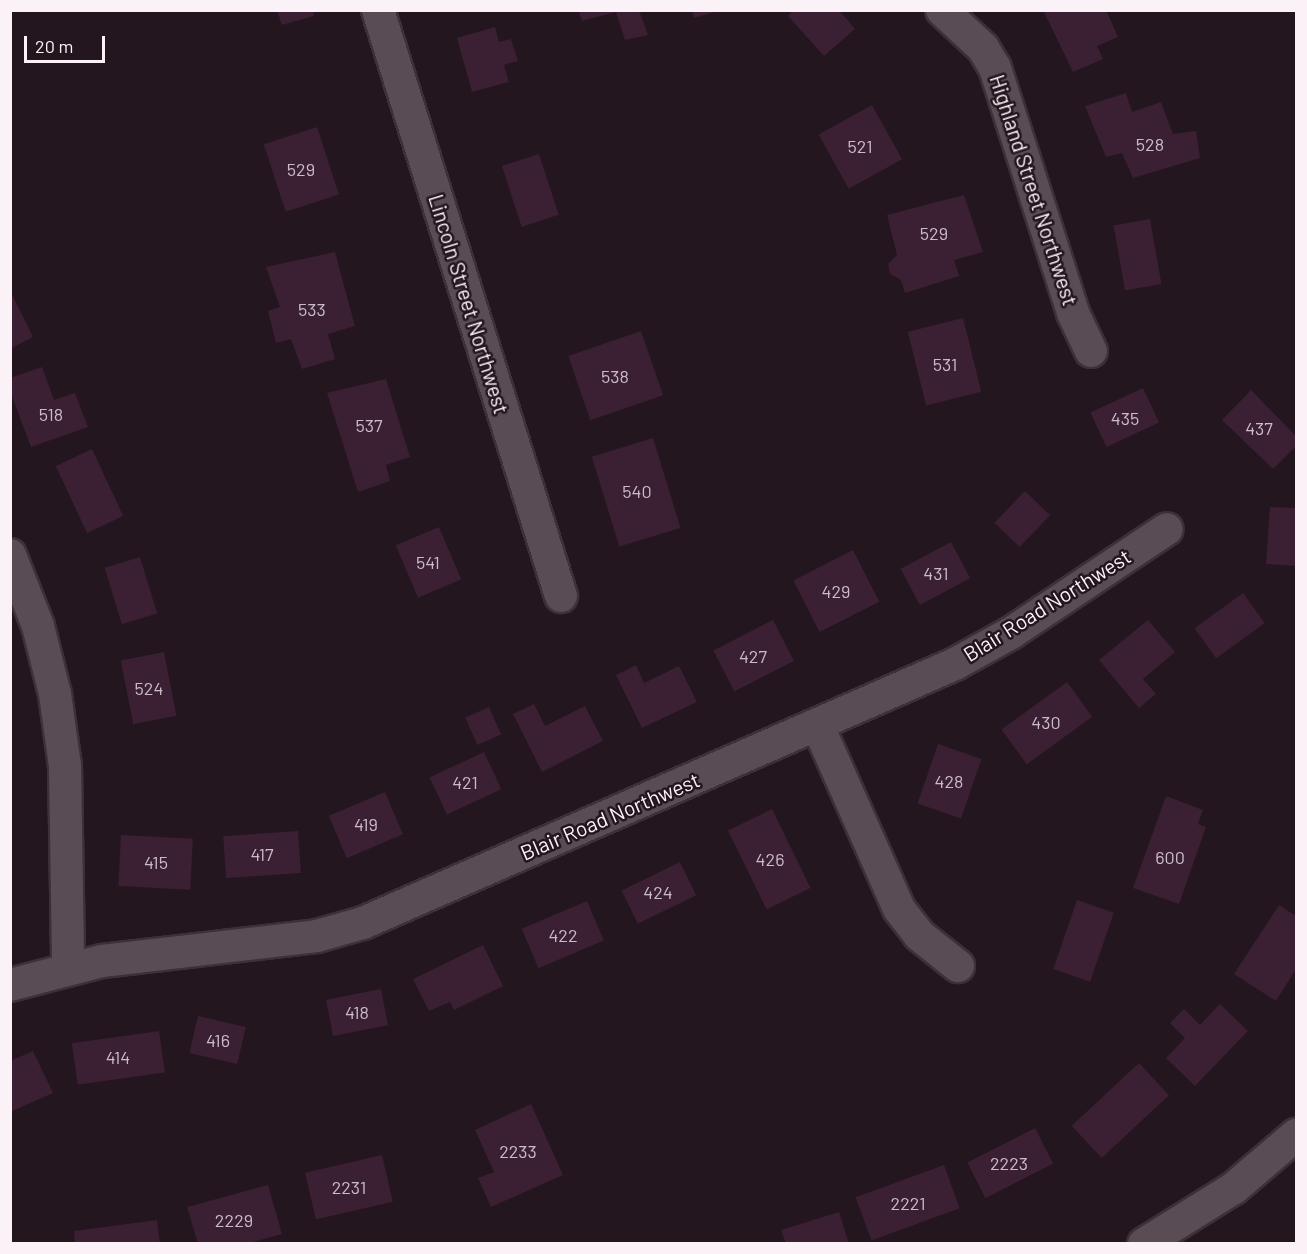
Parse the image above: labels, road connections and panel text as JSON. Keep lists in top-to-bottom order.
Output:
{
  "streets": {
    "street": ["Highland Street Northwest", "Lincoln Street Northwest", "Blair Road Northwest"]
  },
  "house_numbers": [
    "528",
    "521",
    "529",
    "529",
    "533",
    "531",
    "538",
    "518",
    "435",
    "537",
    "437",
    "540",
    "541",
    "431",
    "429",
    "427",
    "524",
    "430",
    "428",
    "421",
    "419",
    "417",
    "600",
    "426",
    "415",
    "424",
    "422",
    "418",
    "416",
    "414",
    "2233",
    "2223",
    "2231",
    "2221",
    "2229"
  ],
  "scale_bar": "20 m"
}
